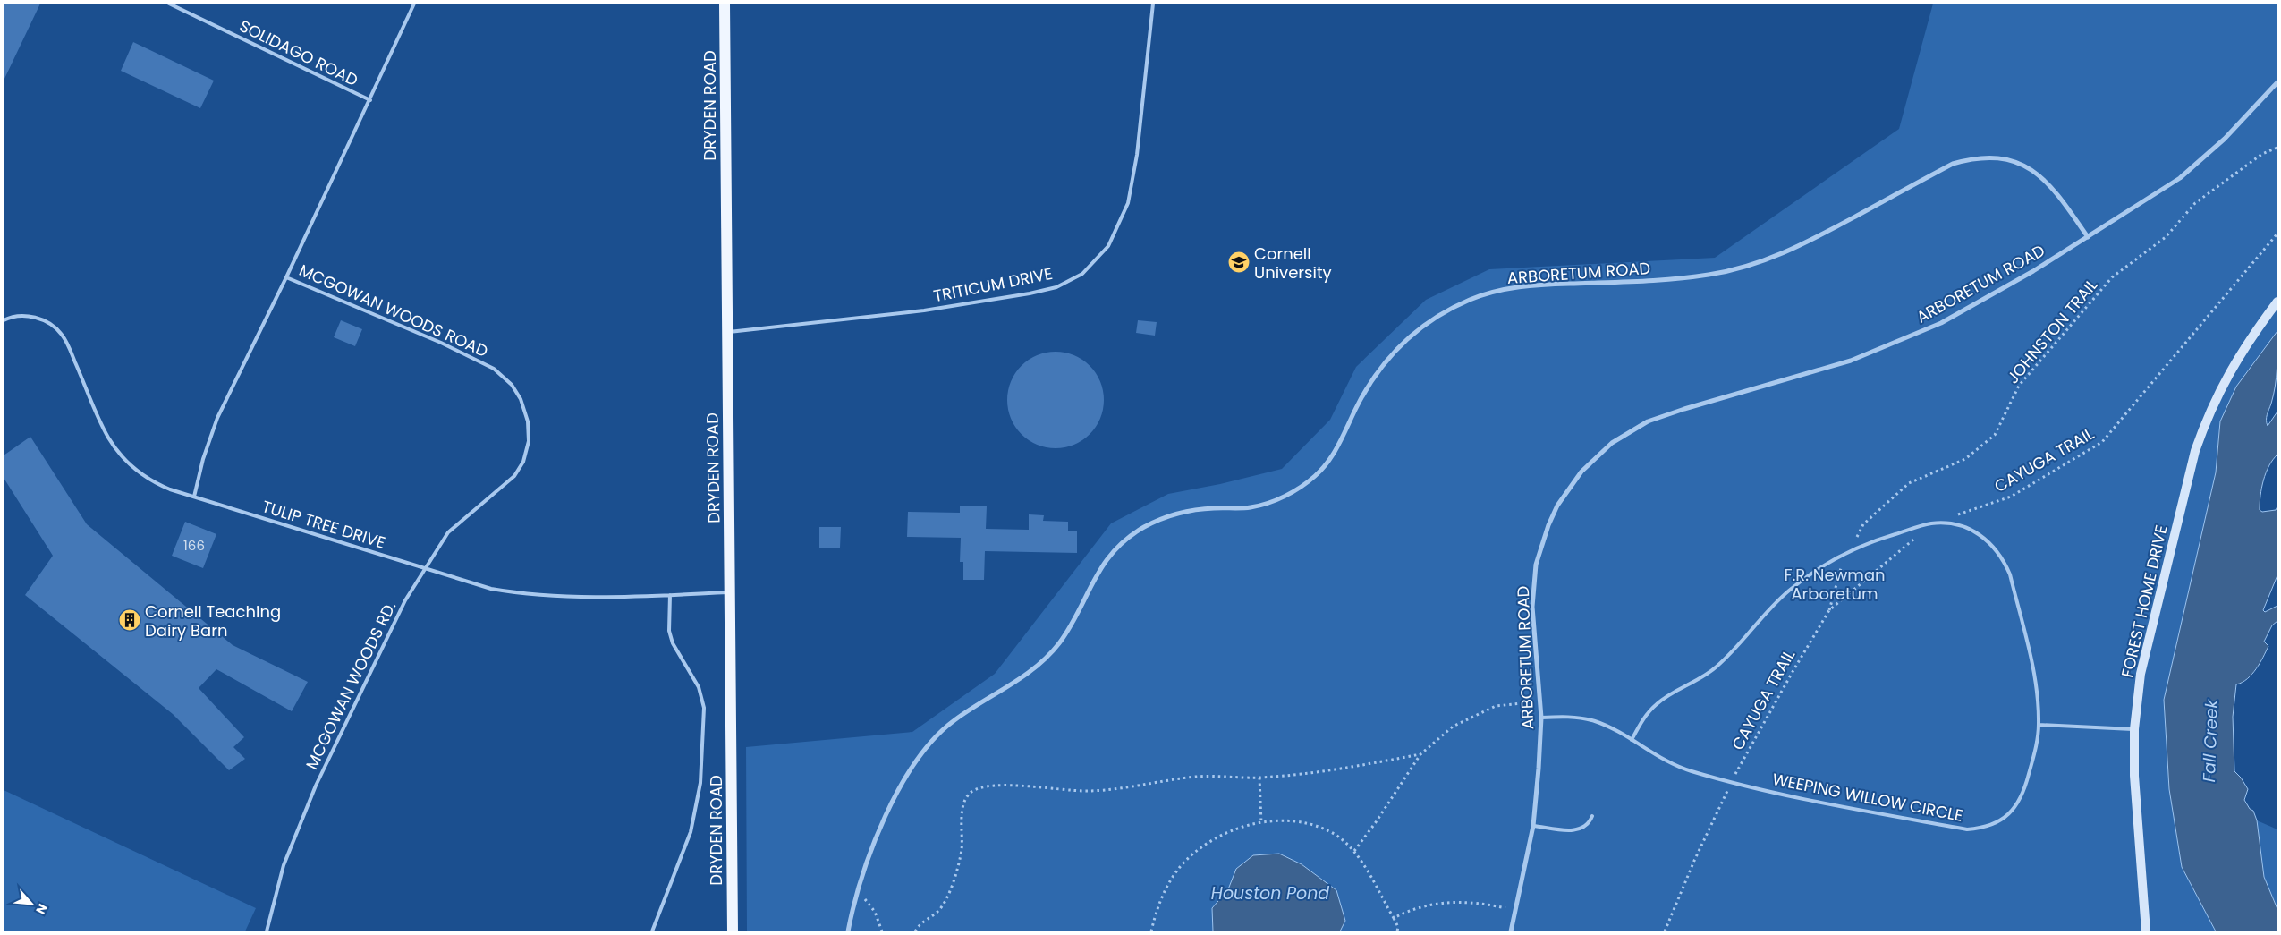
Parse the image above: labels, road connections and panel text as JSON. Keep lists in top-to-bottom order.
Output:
{
  "streets": {
    "main road": ["DRYDEN ROAD"],
    "street": ["ARBORETUM ROAD", "FOREST HOME DRIVE"],
    "lane": [
      "SOLIDAGO ROAD",
      "TRITICUM DRIVE",
      "MCGOWAN WOODS ROAD",
      "TULIP TREE DRIVE",
      "MCGOWAN WOODS RD.",
      "WEEPING WILLOW CIRCLE"
    ],
    "path": ["JOHNSTON TRAIL", "CAYUGA TRAIL"]
  },
  "crossings": [
    ["SOLIDAGO ROAD", "MCGOWAN WOODS ROAD"],
    ["DRYDEN ROAD", "TRITICUM DRIVE"],
    ["DRYDEN ROAD", "TULIP TREE DRIVE"],
    ["ARBORETUM ROAD", "WEEPING WILLOW CIRCLE"],
    ["MCGOWAN WOODS ROAD", "TULIP TREE DRIVE"],
    ["MCGOWAN WOODS ROAD", "MCGOWAN WOODS RD."],
    ["JOHNSTON TRAIL", "CAYUGA TRAIL"],
    ["JOHNSTON TRAIL", "WEEPING WILLOW CIRCLE"],
    ["CAYUGA TRAIL", "WEEPING WILLOW CIRCLE"],
    ["TULIP TREE DRIVE", "MCGOWAN WOODS RD."]
  ],
  "water": ["Fall Creek", "Houston Pond"],
  "parks": ["F.R. Newman Arboretum"],
  "places": {
    "school or university": ["Cornell University"],
    "building": ["Cornell Teaching Dairy Barn"]
  },
  "house_numbers": ["166"],
  "north": "bottom right"
}
